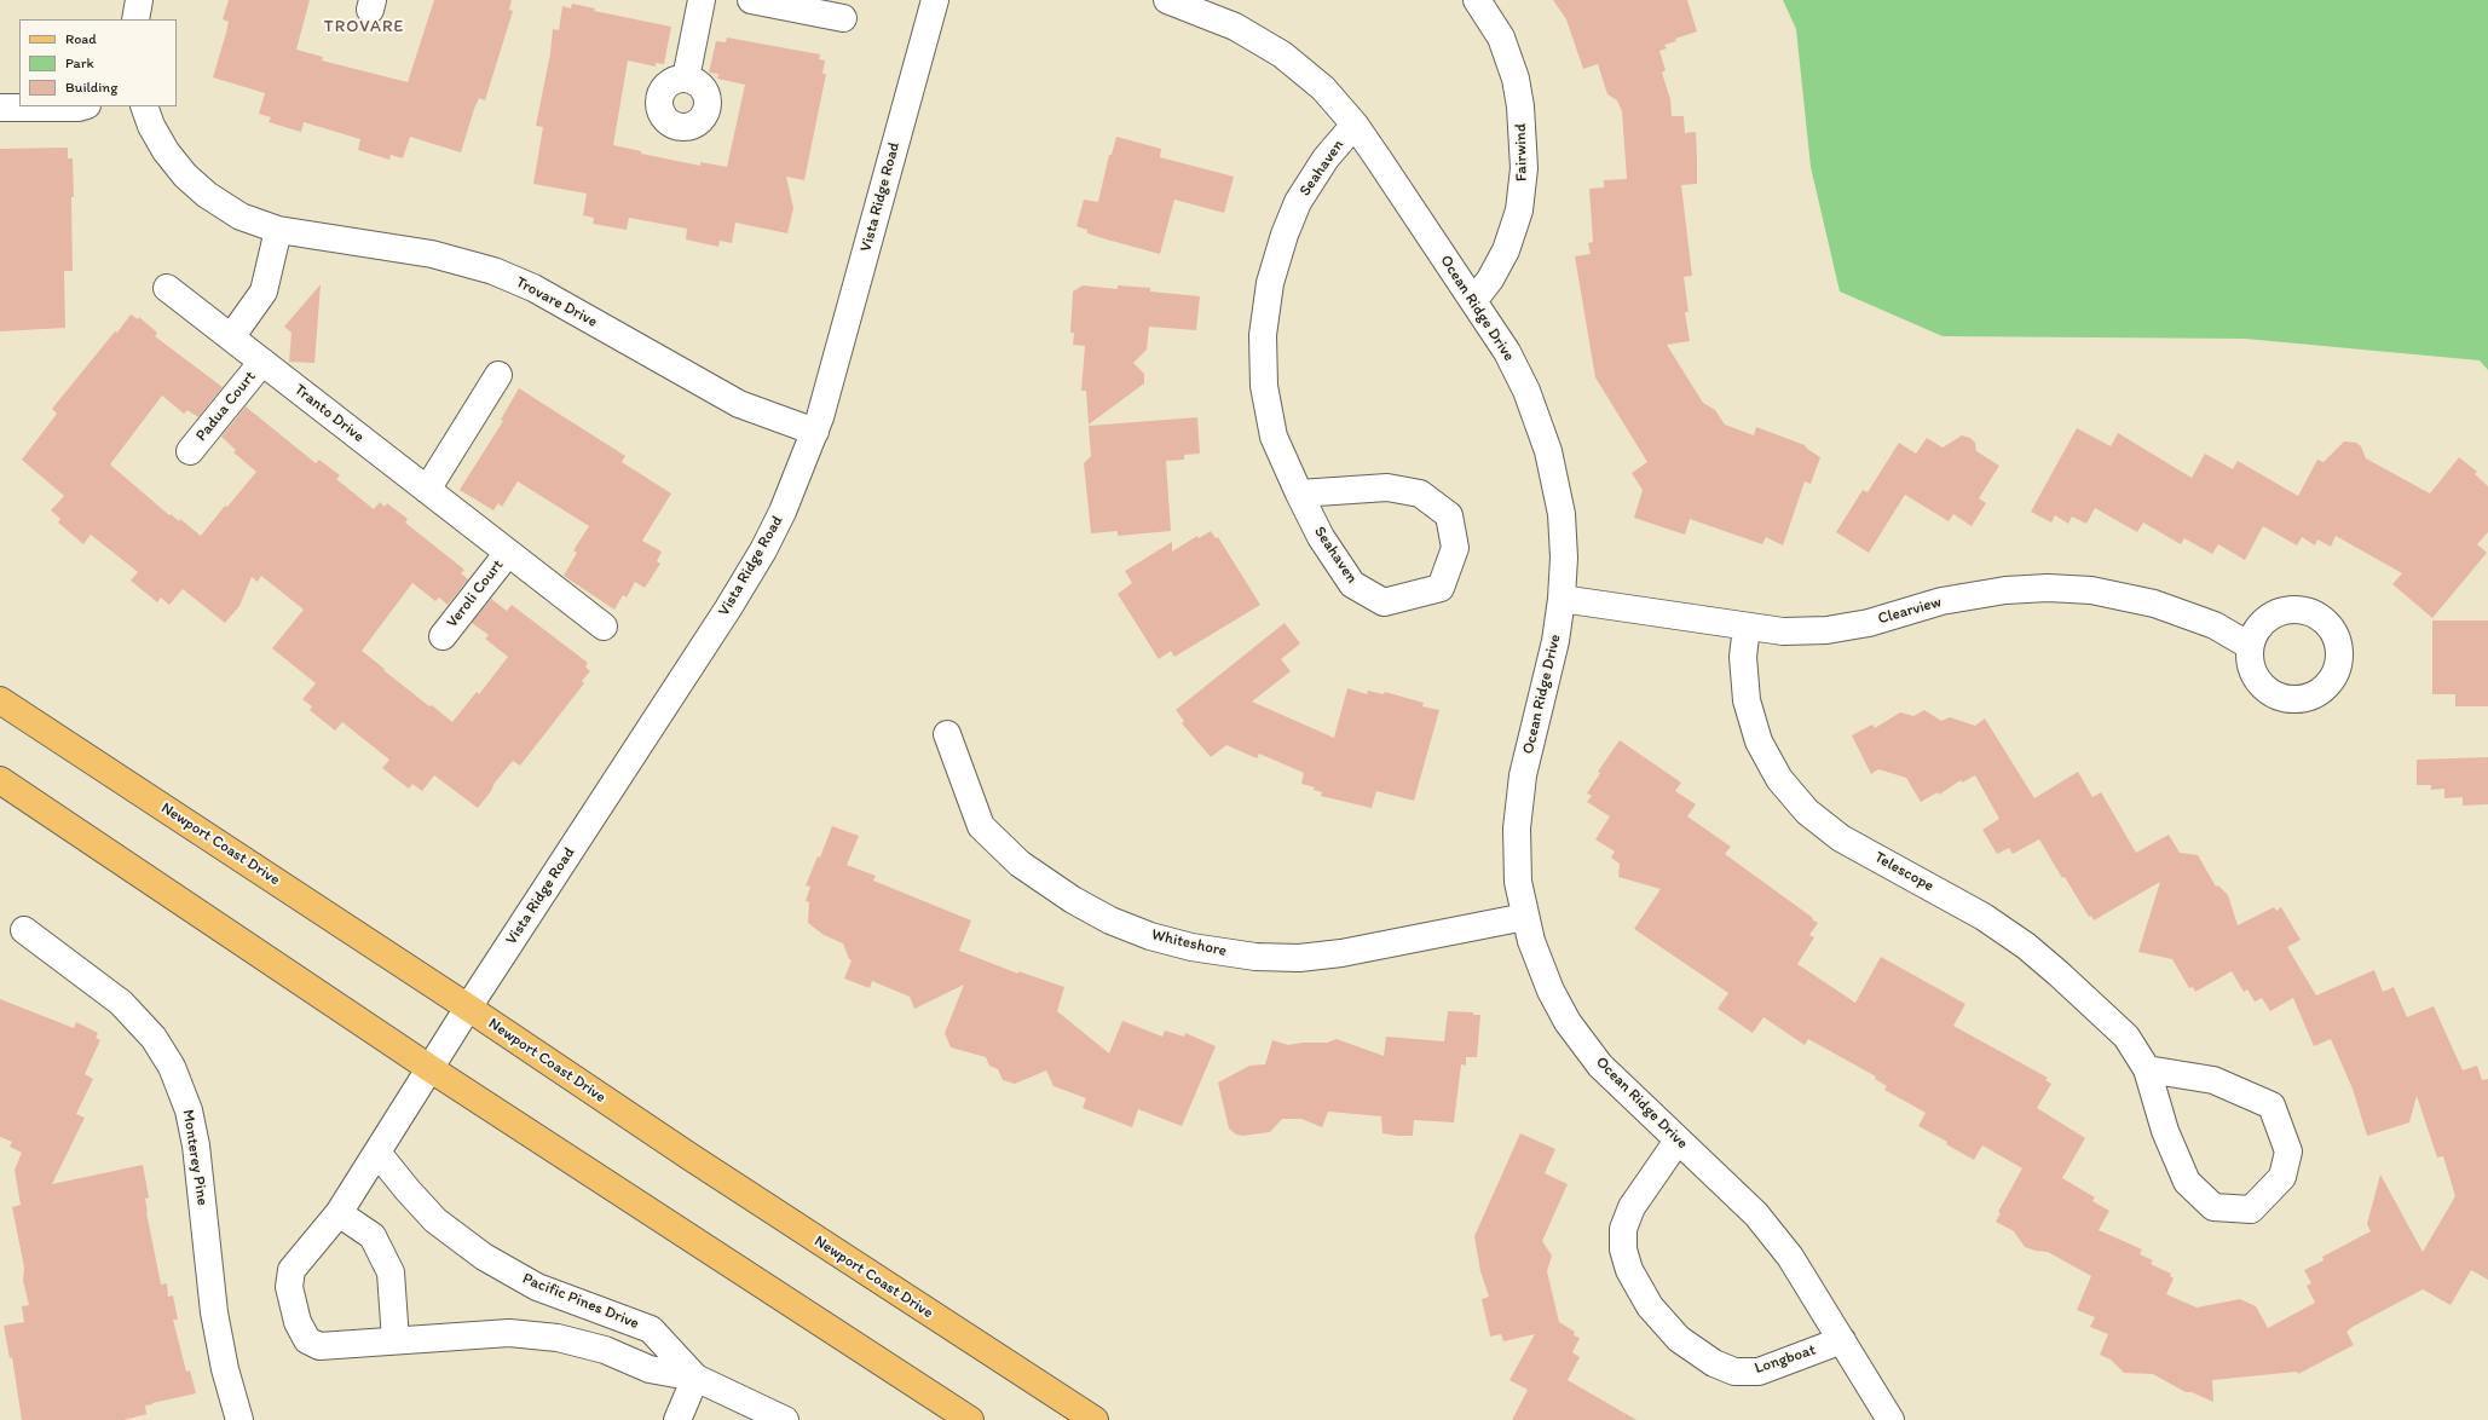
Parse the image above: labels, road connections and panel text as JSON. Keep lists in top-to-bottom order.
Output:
{
  "streets": {
    "main road": ["Newport Coast Drive"],
    "street": [
      "Fairwind",
      "Seahaven",
      "Vista Ridge Road",
      "Trovare Drive",
      "Ocean Ridge Drive",
      "Padua Court",
      "Tranto Drive",
      "Veroli Court",
      "Clearview",
      "Telescope",
      "Whiteshore",
      "Monterey Pine",
      "Pacific Pines Drive",
      "Longboat"
    ]
  },
  "crossings": [
    ["Fairwind", "Ocean Ridge Drive"],
    ["Seahaven", "Ocean Ridge Drive"],
    ["Vista Ridge Road", "Trovare Drive"],
    ["Vista Ridge Road", "Newport Coast Drive"],
    ["Vista Ridge Road", "Pacific Pines Drive"],
    ["Ocean Ridge Drive", "Clearview"],
    ["Ocean Ridge Drive", "Whiteshore"],
    ["Ocean Ridge Drive", "Longboat"],
    ["Padua Court", "Tranto Drive"],
    ["Tranto Drive", "Veroli Court"],
    ["Clearview", "Telescope"]
  ],
  "districts": ["TROVARE"],
  "legend": ["Road", "Park", "Building"]
}
